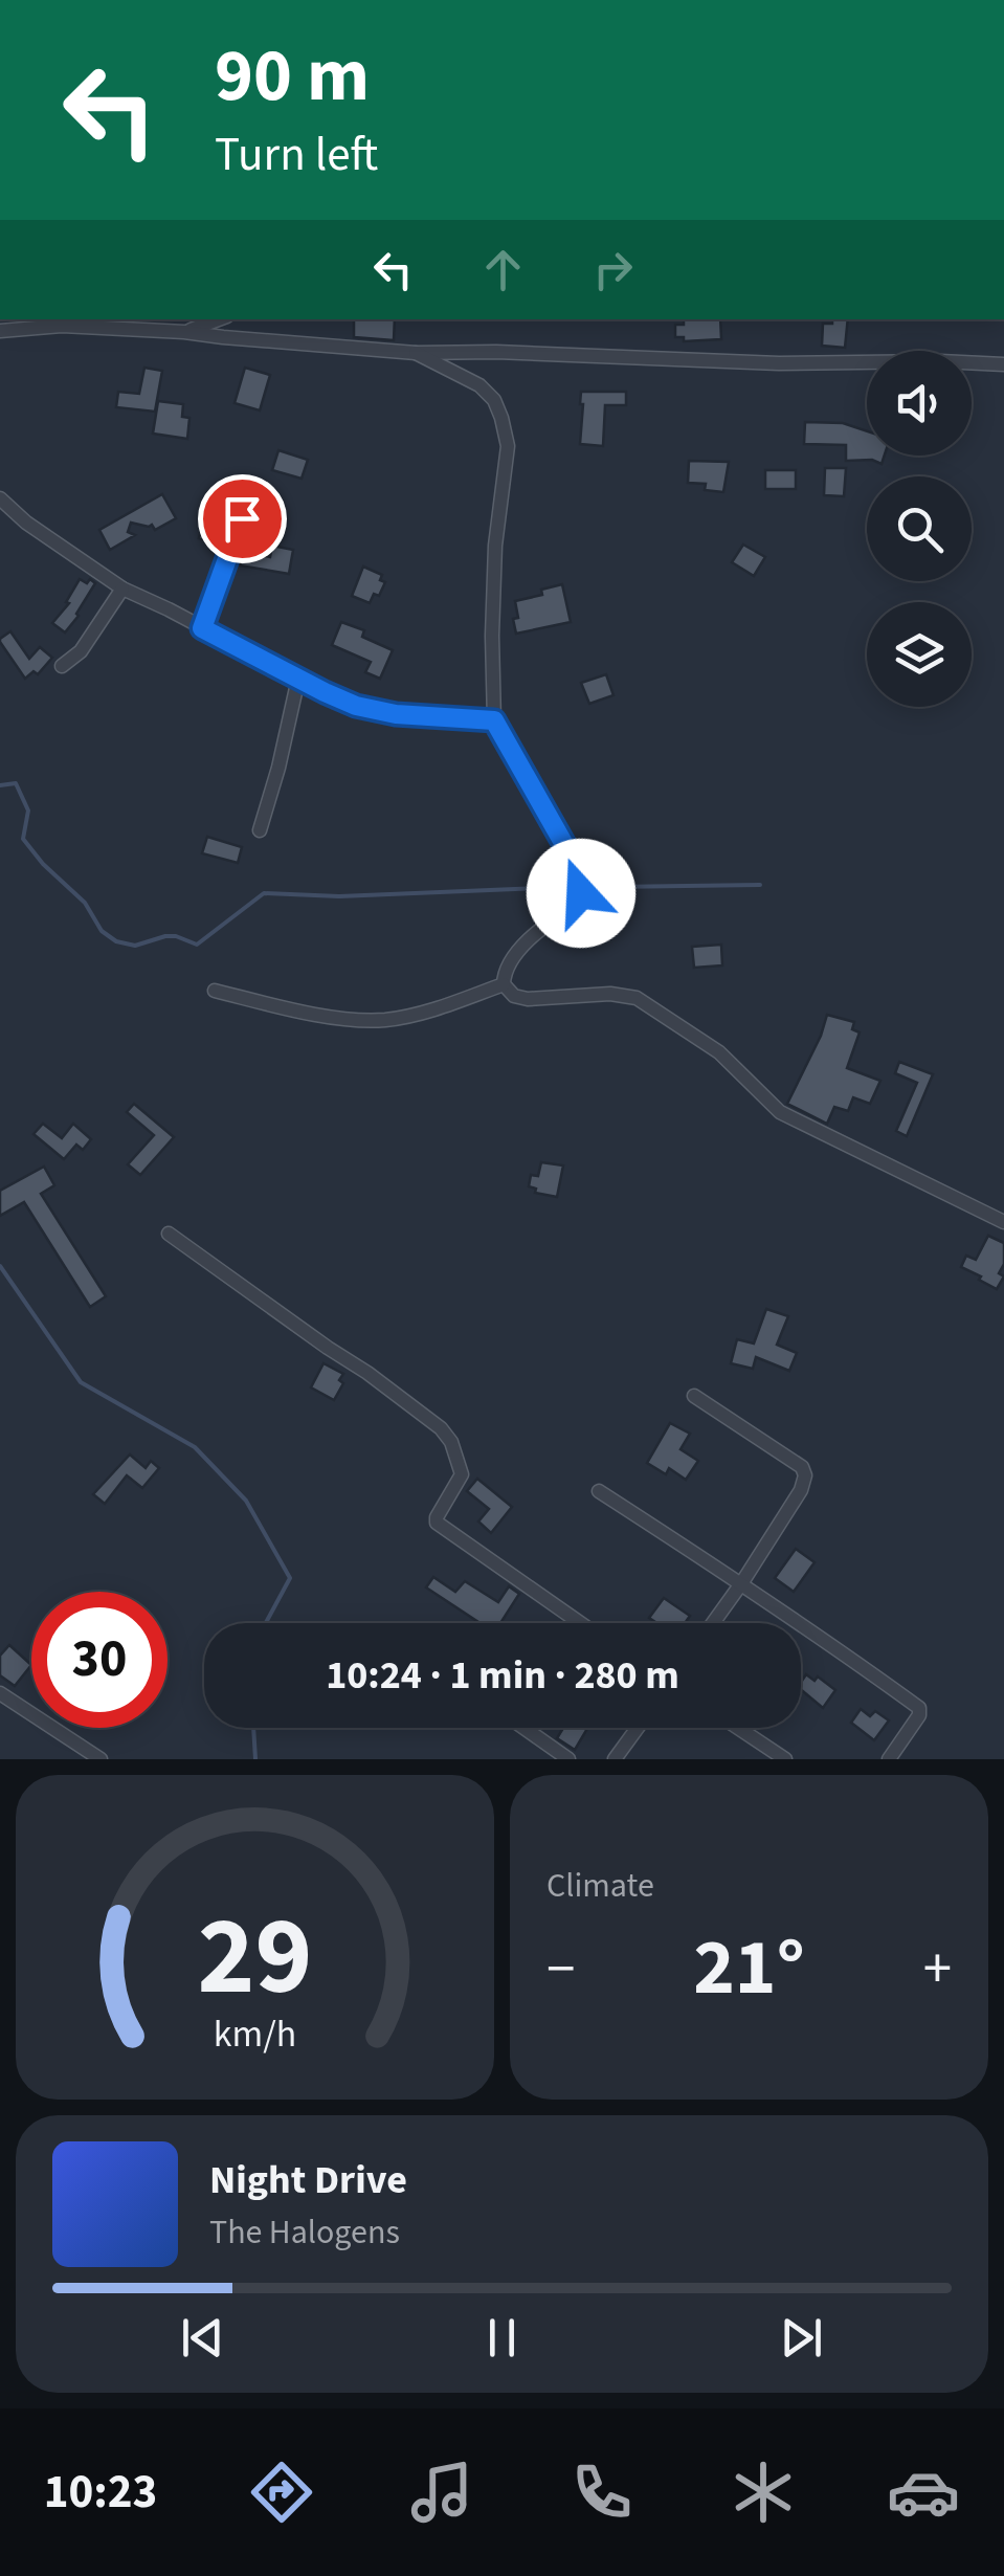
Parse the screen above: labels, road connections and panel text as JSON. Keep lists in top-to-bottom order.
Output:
{
  "page": {
    "turn": ["90 m", "Turn left"],
    "limit": "30",
    "trip": "10:24 · 1 min · 280 m",
    "tile": "Climate",
    "heat": ["−", "21°", "+"],
    "song": ["Night Drive", "The Halogens"],
    "tabs": "10:23",
    "gauge": ["29", "km/h"]
  }
}
